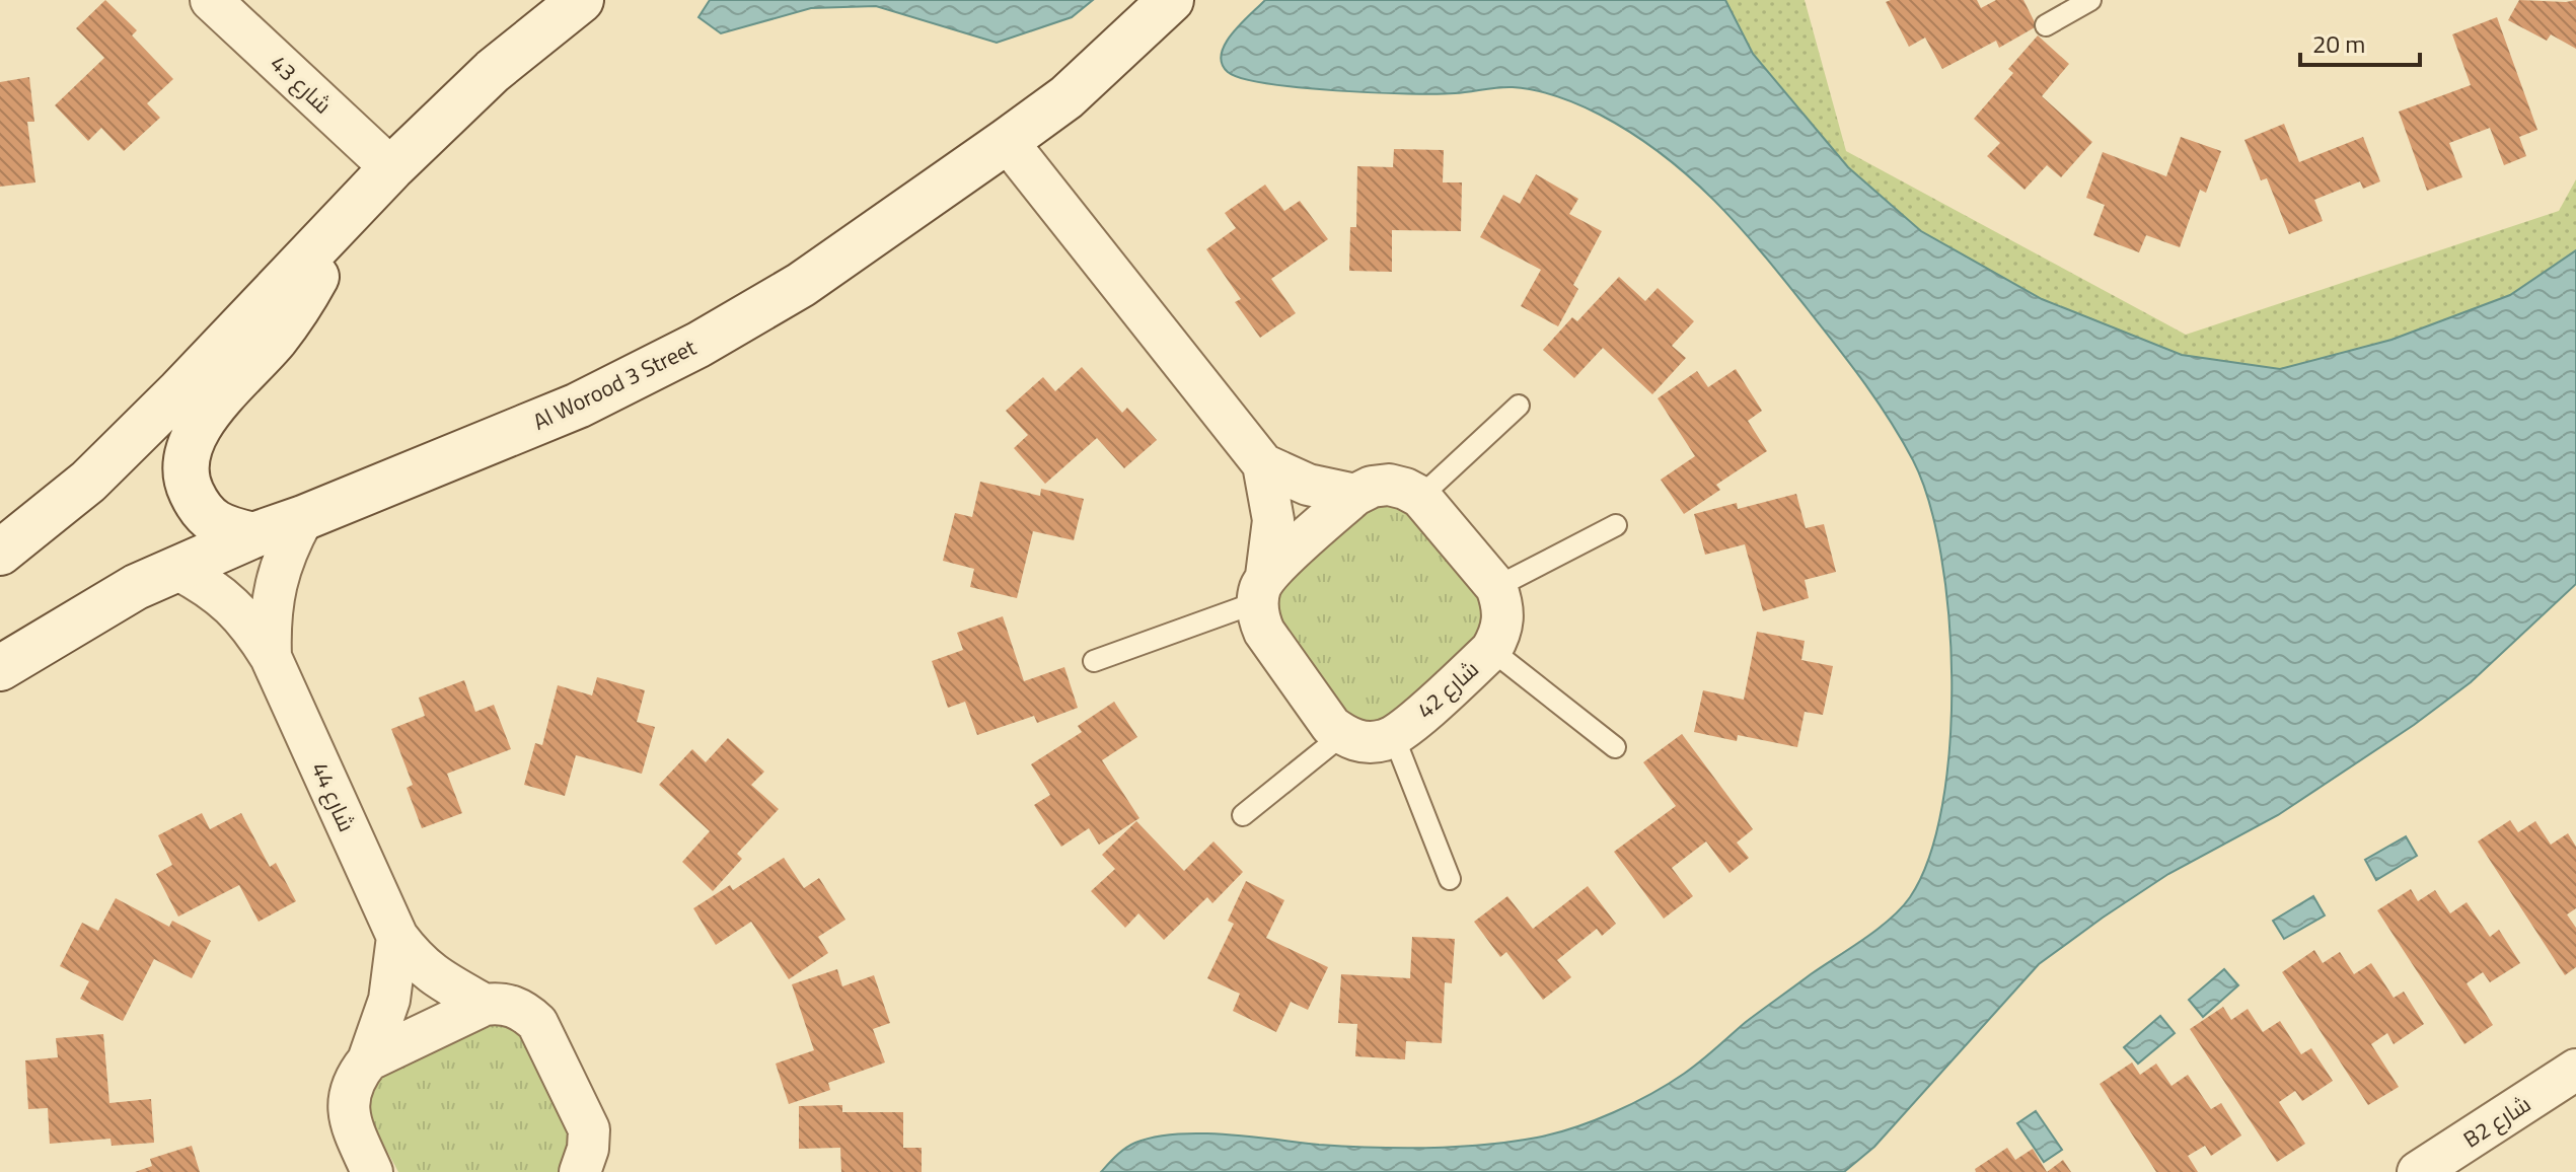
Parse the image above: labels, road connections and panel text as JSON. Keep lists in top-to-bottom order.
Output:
{
  "streets": {
    "street": [
      "شارع 43",
      "Al Worood 3 Street",
      "شارع 42",
      "شارع 44",
      "B2 شارع"
    ]
  },
  "crossings": [
    ["Al Worood 3 Street", "شارع 44"]
  ],
  "scale_bar": "20 m"
}
